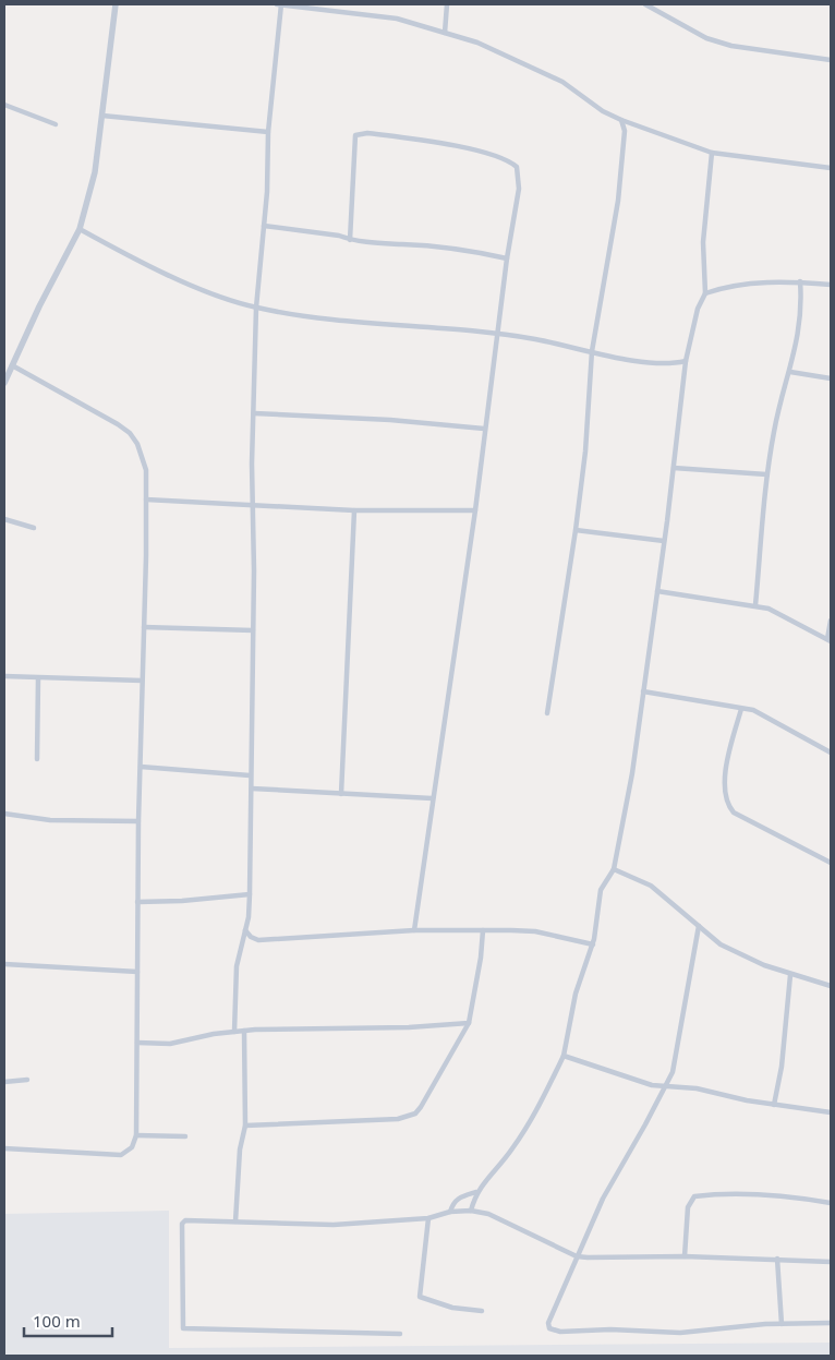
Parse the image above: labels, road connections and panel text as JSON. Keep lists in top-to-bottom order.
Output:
{
  "scale_bar": "100 m"
}
